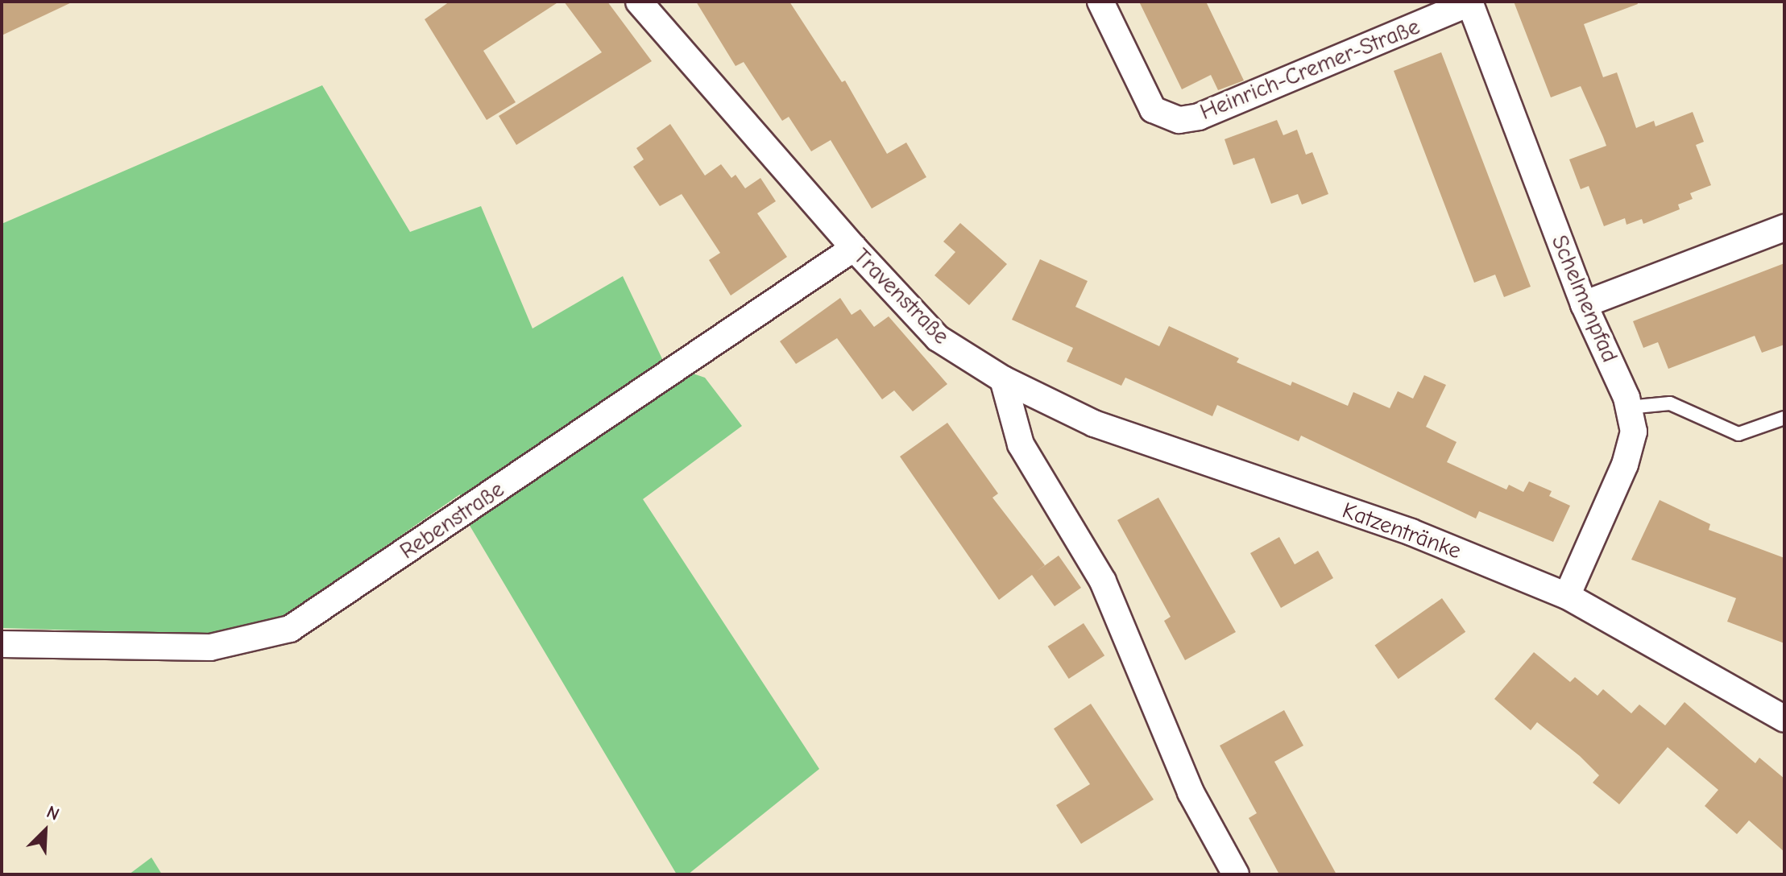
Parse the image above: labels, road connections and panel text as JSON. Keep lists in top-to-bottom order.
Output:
{
  "streets": {
    "street": [
      "Heinrich-Cremer-Straße",
      "Travenstraße",
      "Schelmenpfad",
      "Rebenstraße",
      "Katzentränke"
    ]
  },
  "crossings": [
    ["Heinrich-Cremer-Straße", "Schelmenpfad"],
    ["Travenstraße", "Rebenstraße"],
    ["Travenstraße", "Katzentränke"],
    ["Schelmenpfad", "Katzentränke"]
  ],
  "north": "top right"
}
